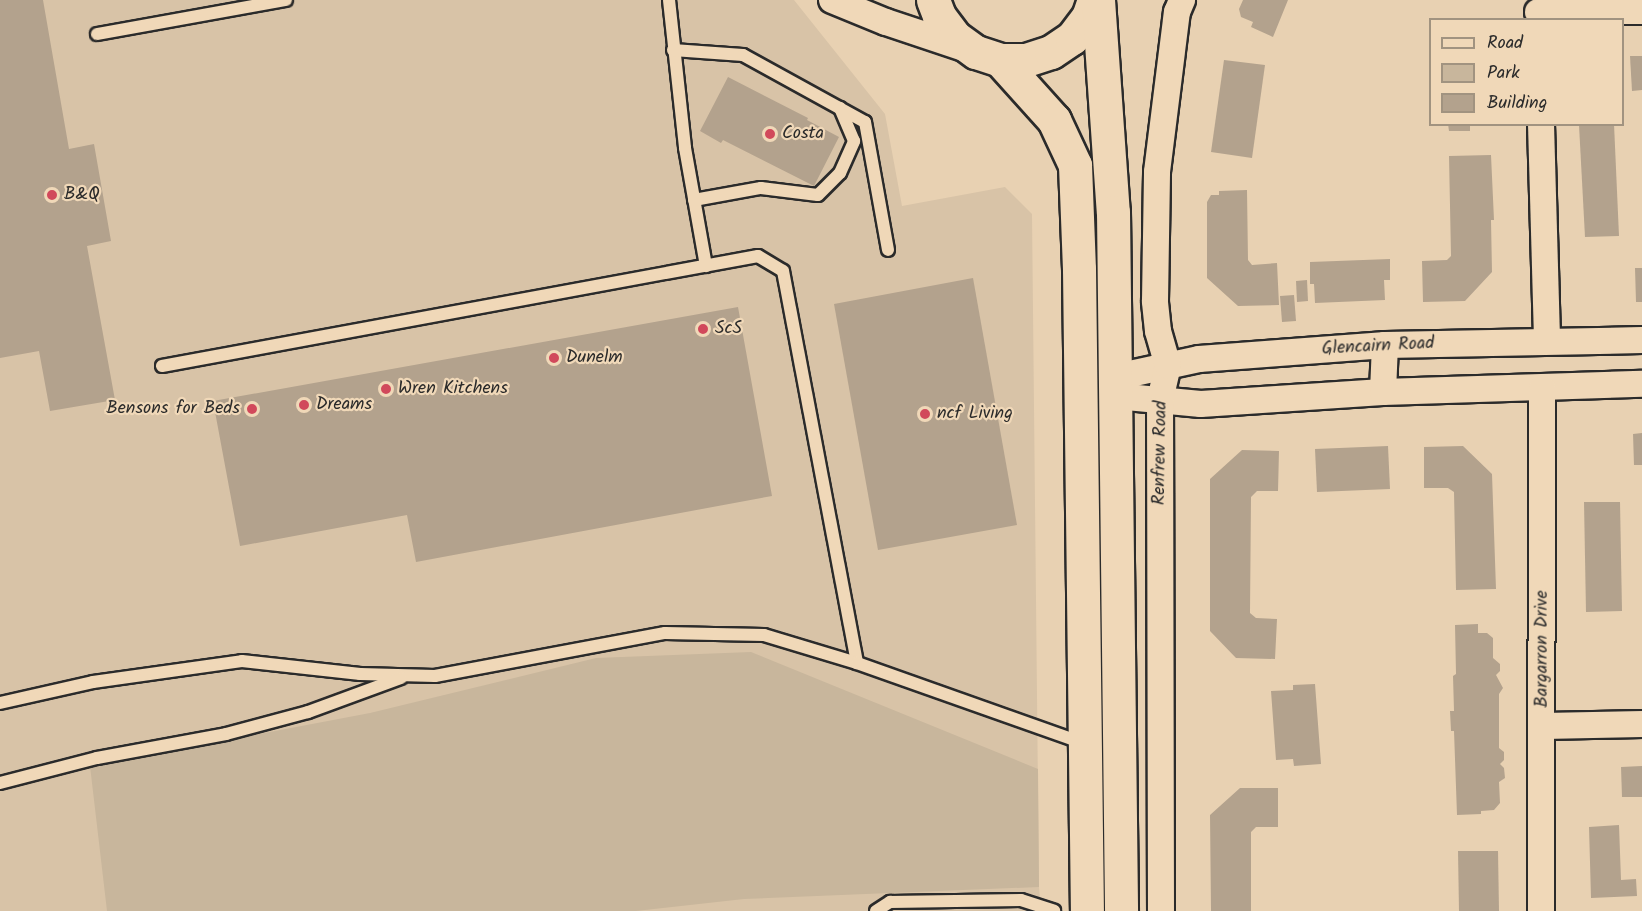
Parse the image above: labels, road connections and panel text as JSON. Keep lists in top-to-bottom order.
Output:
{
  "streets": {
    "street": ["Glencairn Road", "Renfrew Road", "Bargarron Drive"]
  },
  "crossings": [
    ["Glencairn Road", "Renfrew Road"]
  ],
  "places": [
    "Costa",
    "B&Q",
    "ScS",
    "Dunelm",
    "Wren Kitchens",
    "Dreams",
    "Bensons for Beds",
    "ncf Living"
  ],
  "legend": ["Road", "Park", "Building"]
}
